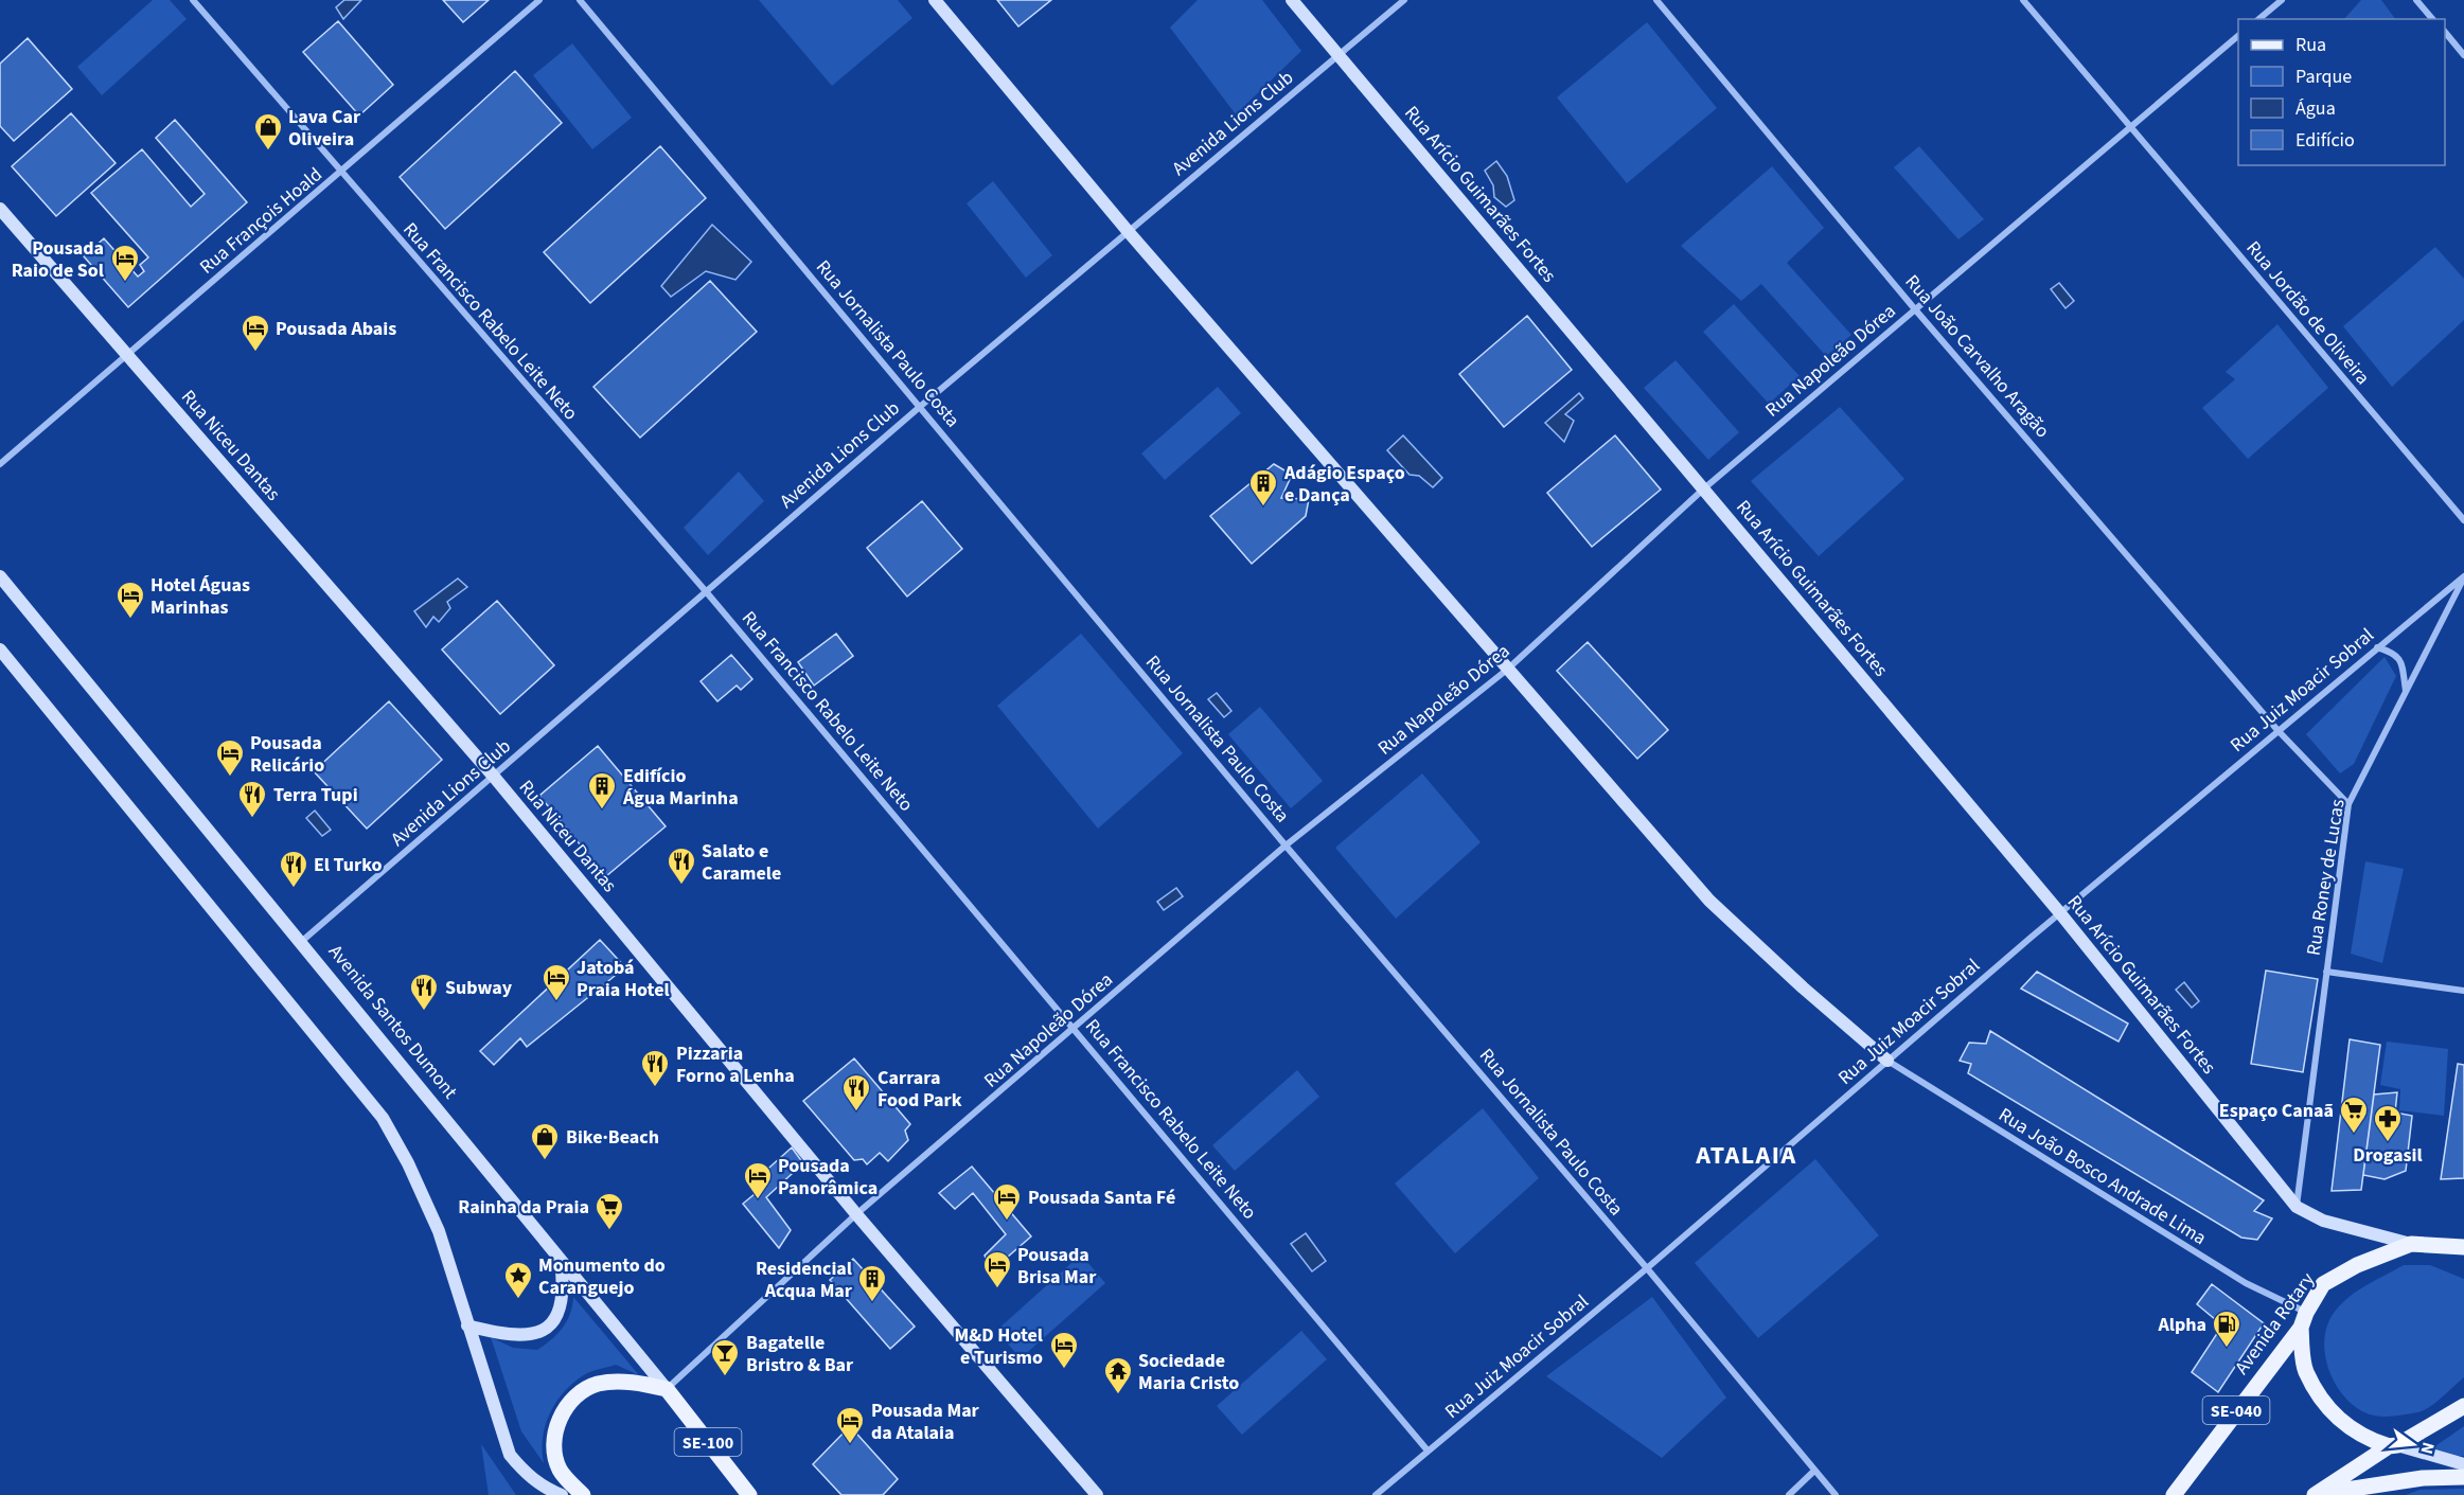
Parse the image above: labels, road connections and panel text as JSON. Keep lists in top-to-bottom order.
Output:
{
  "streets": {
    "main road": [
      "Avenida Santos Dumont",
      "Avenida Rotary",
      "SE-040",
      "SE-100"
    ],
    "street": [
      "Avenida Lions Club",
      "Rua Arício Guimarães Fortes",
      "Rua François Hoald",
      "Rua Jordão de Oliveira",
      "Rua Francisco Rabelo Leite Neto",
      "Rua Jornalista Paulo Costa",
      "Rua João Carvalho Aragão",
      "Rua Napoleão Dórea",
      "Rua Niceu Dantas",
      "Rua Juiz Moacir Sobral",
      "Rua Roney de Lucas",
      "Rua João Bosco Andrade Lima"
    ]
  },
  "crossings": [
    ["Avenida Lions Club", "Rua Arício Guimarães Fortes"],
    ["Avenida Lions Club", "Rua Francisco Rabelo Leite Neto"],
    ["Avenida Lions Club", "Rua Jornalista Paulo Costa"],
    ["Avenida Lions Club", "Rua Niceu Dantas"],
    ["Avenida Lions Club", "Avenida Santos Dumont"],
    ["Rua Arício Guimarães Fortes", "Rua Napoleão Dórea"],
    ["Rua Arício Guimarães Fortes", "Rua Juiz Moacir Sobral"],
    ["Rua Arício Guimarães Fortes", "Rua Roney de Lucas"],
    ["Rua François Hoald", "Rua Francisco Rabelo Leite Neto"],
    ["Rua François Hoald", "Rua Niceu Dantas"],
    ["Rua Jordão de Oliveira", "Rua Napoleão Dórea"],
    ["Rua Francisco Rabelo Leite Neto", "Rua Napoleão Dórea"],
    ["Rua Francisco Rabelo Leite Neto", "Rua Juiz Moacir Sobral"],
    ["Rua Jornalista Paulo Costa", "Rua Napoleão Dórea"],
    ["Rua Jornalista Paulo Costa", "Rua Juiz Moacir Sobral"],
    ["Rua João Carvalho Aragão", "Rua Napoleão Dórea"],
    ["Rua João Carvalho Aragão", "Rua Juiz Moacir Sobral"],
    ["Rua João Carvalho Aragão", "Rua Roney de Lucas"],
    ["Rua Napoleão Dórea", "Rua Niceu Dantas"],
    ["Rua Napoleão Dórea", "Avenida Santos Dumont"],
    ["Rua Juiz Moacir Sobral", "Rua Roney de Lucas"],
    ["Rua Juiz Moacir Sobral", "Rua João Bosco Andrade Lima"],
    ["Rua João Bosco Andrade Lima", "Avenida Rotary"]
  ],
  "districts": ["ATALAIA"],
  "places": {
    "shop": ["Lava Car Oliveira", "Bike·Beach"],
    "hotel": [
      "Pousada Raio de Sol",
      "Pousada Abais",
      "Hotel Águas Marinhas",
      "Pousada Relicário",
      "Jatobá Praia Hotel",
      "Pousada Panorâmica",
      "Pousada Santa Fé",
      "Pousada Brisa Mar",
      "M&D Hotel e Turismo",
      "Pousada Mar da Atalaia"
    ],
    "building": ["Adágio Espaço e Dança", "Edifício Água Marinha", "Residencial Acqua Mar"],
    "restaurant": [
      "Terra Tupi",
      "Salato e Caramele",
      "El Turko",
      "Subway",
      "Pizzaria Forno a Lenha",
      "Carrara Food Park"
    ],
    "supermarket": ["Espaço Canaã", "Rainha da Praia"],
    "pharmacy": ["Drogasil"],
    "place": ["Monumento do Caranguejo"],
    "fuel station": ["Alpha"],
    "bar": ["Bagatelle Bristro & Bar"],
    "temple": ["Sociedade Maria Cristo"]
  },
  "legend": [
    "Rua",
    "Parque",
    "Água",
    "Edifício"
  ],
  "north": "right"
}
